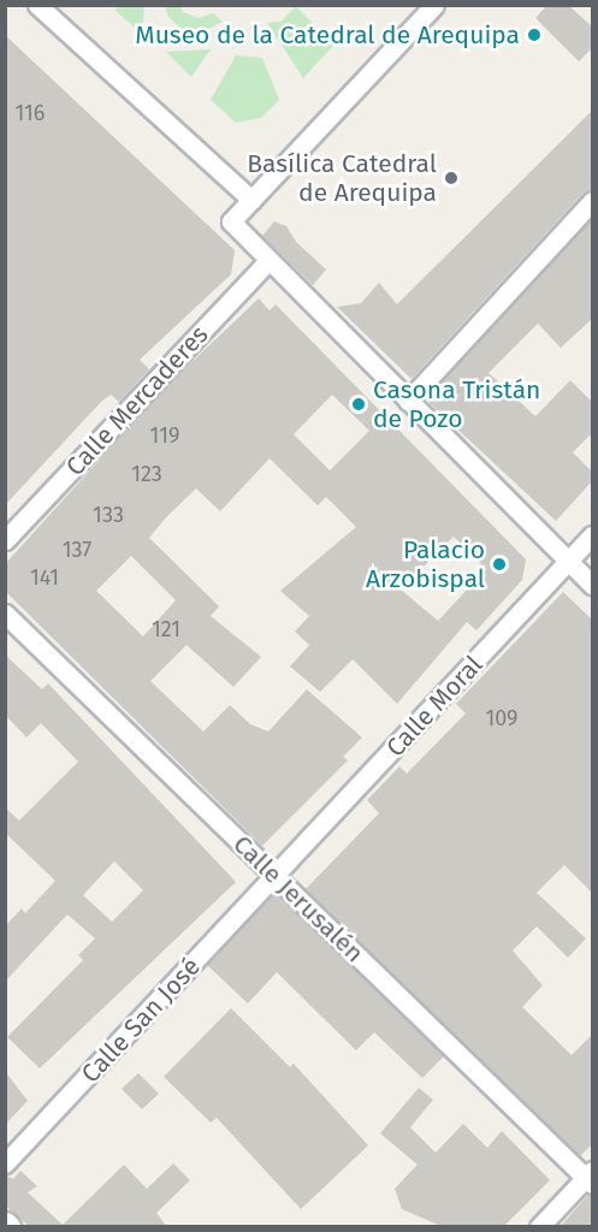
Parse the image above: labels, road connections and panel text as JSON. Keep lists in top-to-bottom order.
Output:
{
  "streets": {
    "street": [
      "Calle Mercaderes",
      "Calle Moral",
      "Calle Jerusalén",
      "Calle San José"
    ]
  },
  "crossings": [
    ["Calle Moral", "Calle Jerusalén"],
    ["Calle Moral", "Calle San José"],
    ["Calle Jerusalén", "Calle San José"]
  ],
  "places": [
    "Museo de la Catedral de Arequipa",
    "Basílica Catedral de Arequipa",
    "Casona Tristán de Pozo",
    "Palacio Arzobispal"
  ],
  "house_numbers": [
    "116",
    "119",
    "123",
    "133",
    "137",
    "141",
    "121",
    "109"
  ]
}
